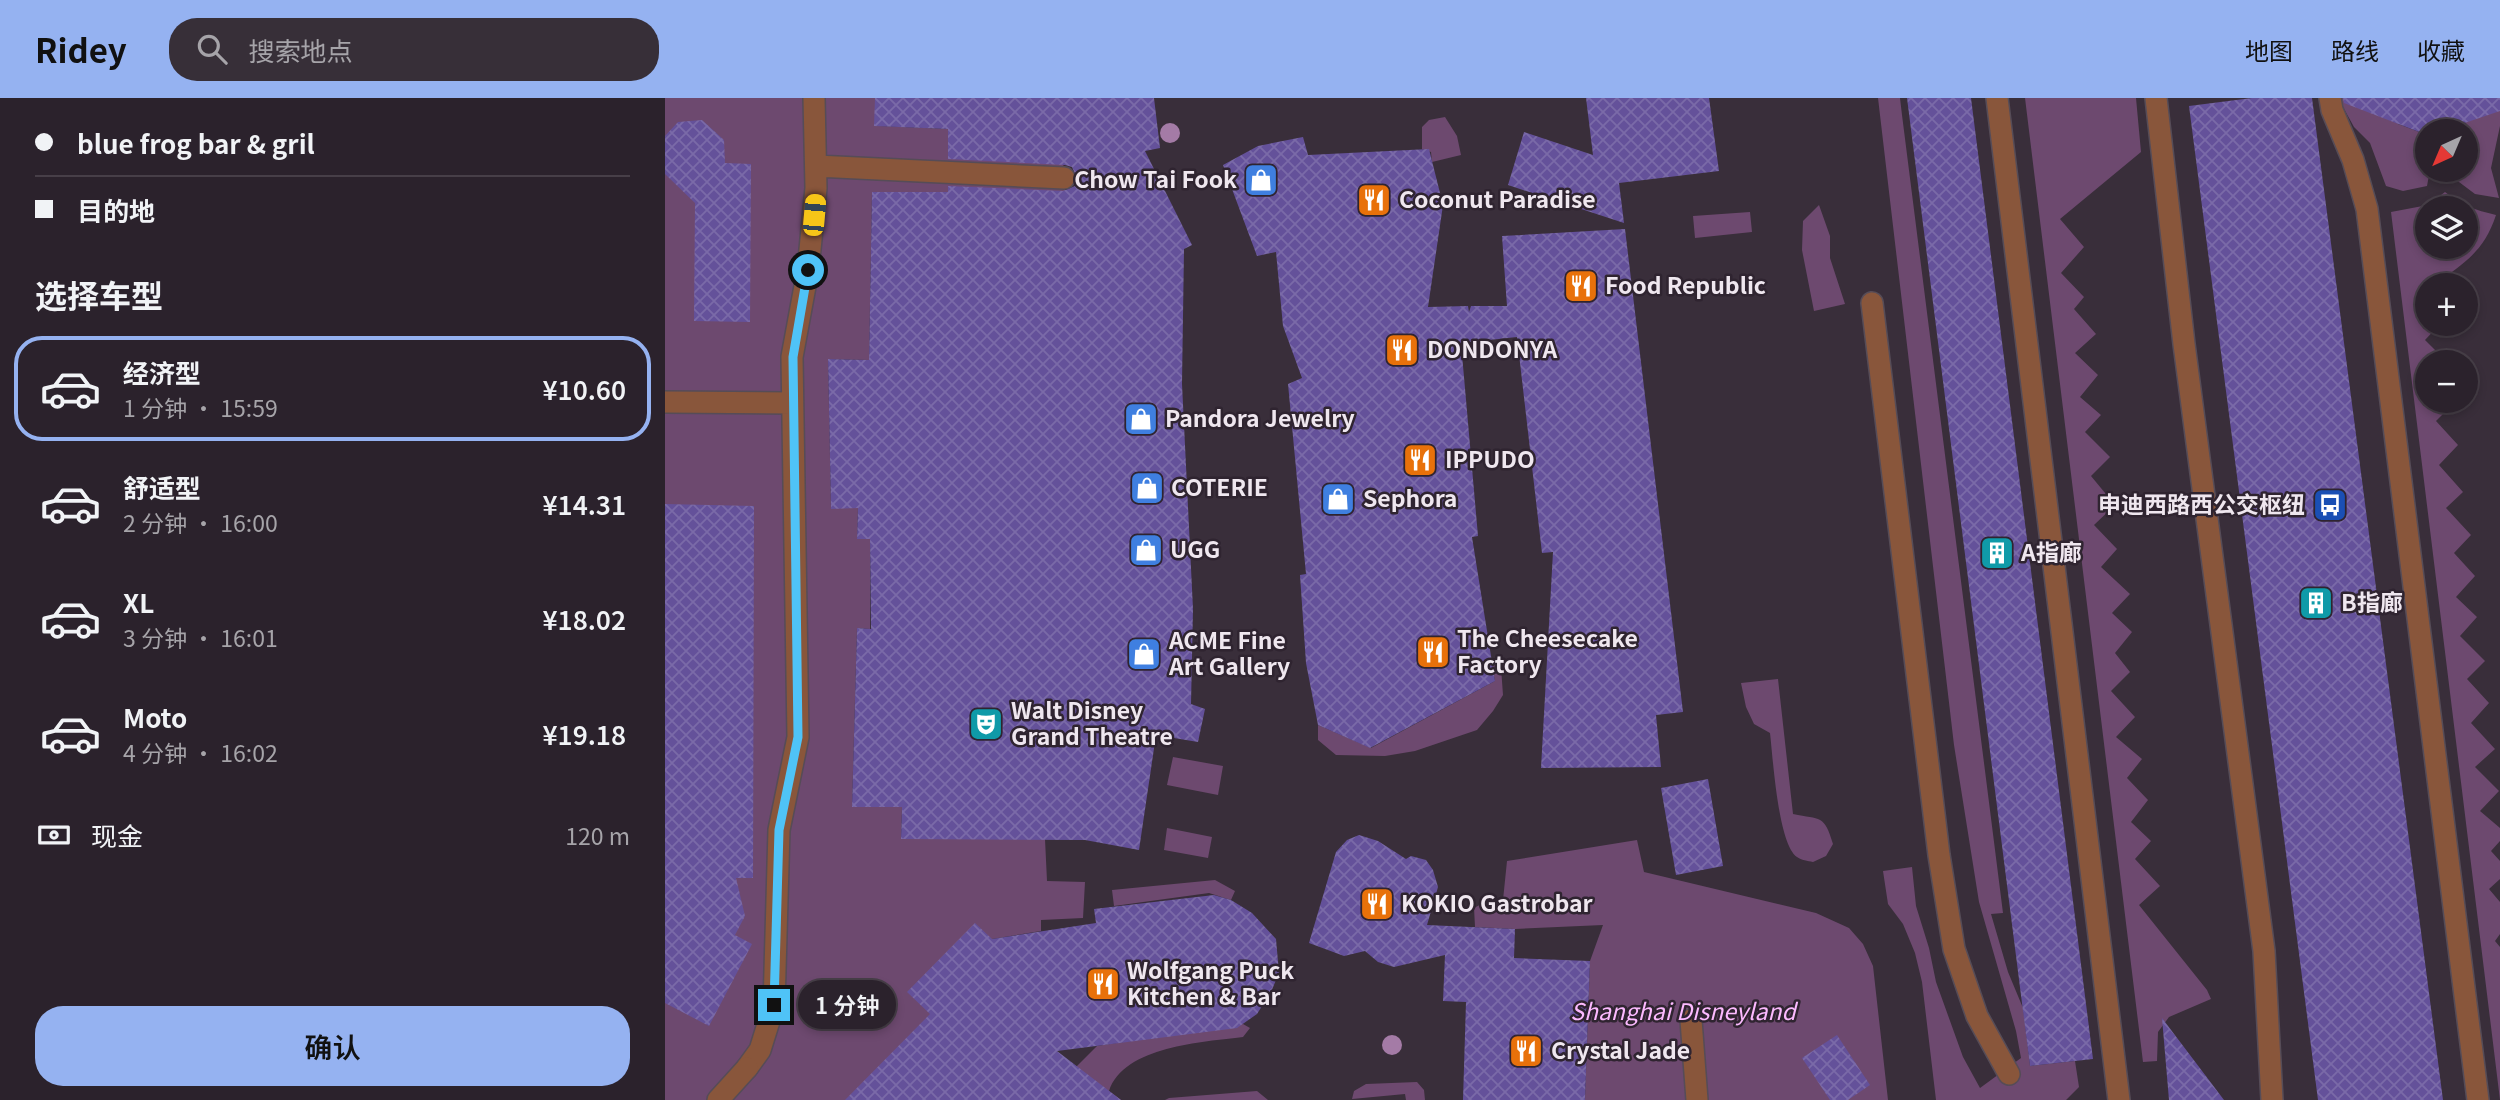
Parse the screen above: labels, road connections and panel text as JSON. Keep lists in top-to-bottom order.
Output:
{
  "parks": ["Shanghai Disneyland"],
  "places": {
    "shop": [
      "Chow Tai Fook",
      "Pandora Jewelry",
      "COTERIE",
      "Sephora",
      "UGG",
      "ACME Fine Art Gallery"
    ],
    "restaurant": [
      "Coconut Paradise",
      "Food Republic",
      "DONDONYA",
      "IPPUDO",
      "The Cheesecake Factory",
      "KOKIO Gastrobar",
      "Wolfgang Puck Kitchen & Bar",
      "Crystal Jade"
    ],
    "bus stop": ["申迪西路西公交枢纽"],
    "building": ["A指廊", "B指廊"],
    "theatre": ["Walt Disney Grand Theatre"]
  },
  "north": "bottom left",
  "page": {
    "header": "Ridey",
    "search": "搜索地点",
    "nav": ["地图", "路线", "收藏"],
    "banner": ["blue frog bar & gril", "目的地"],
    "map_buttons": ["+", "−"],
    "heading": "选择车型",
    "list": [
      {
        "name": "经济型",
        "note": "1 分钟 · 15:59",
        "value": "¥10.60"
      },
      {
        "name": "舒适型",
        "note": "2 分钟 · 16:00",
        "value": "¥14.31"
      },
      {
        "name": "XL",
        "note": "3 分钟 · 16:01",
        "value": "¥18.02"
      },
      {
        "name": "Moto",
        "note": "4 分钟 · 16:02",
        "value": "¥19.18"
      }
    ],
    "pay": ["现金", "120 m"],
    "bubble": "1 分钟",
    "buttons": "确认"
  }
}
